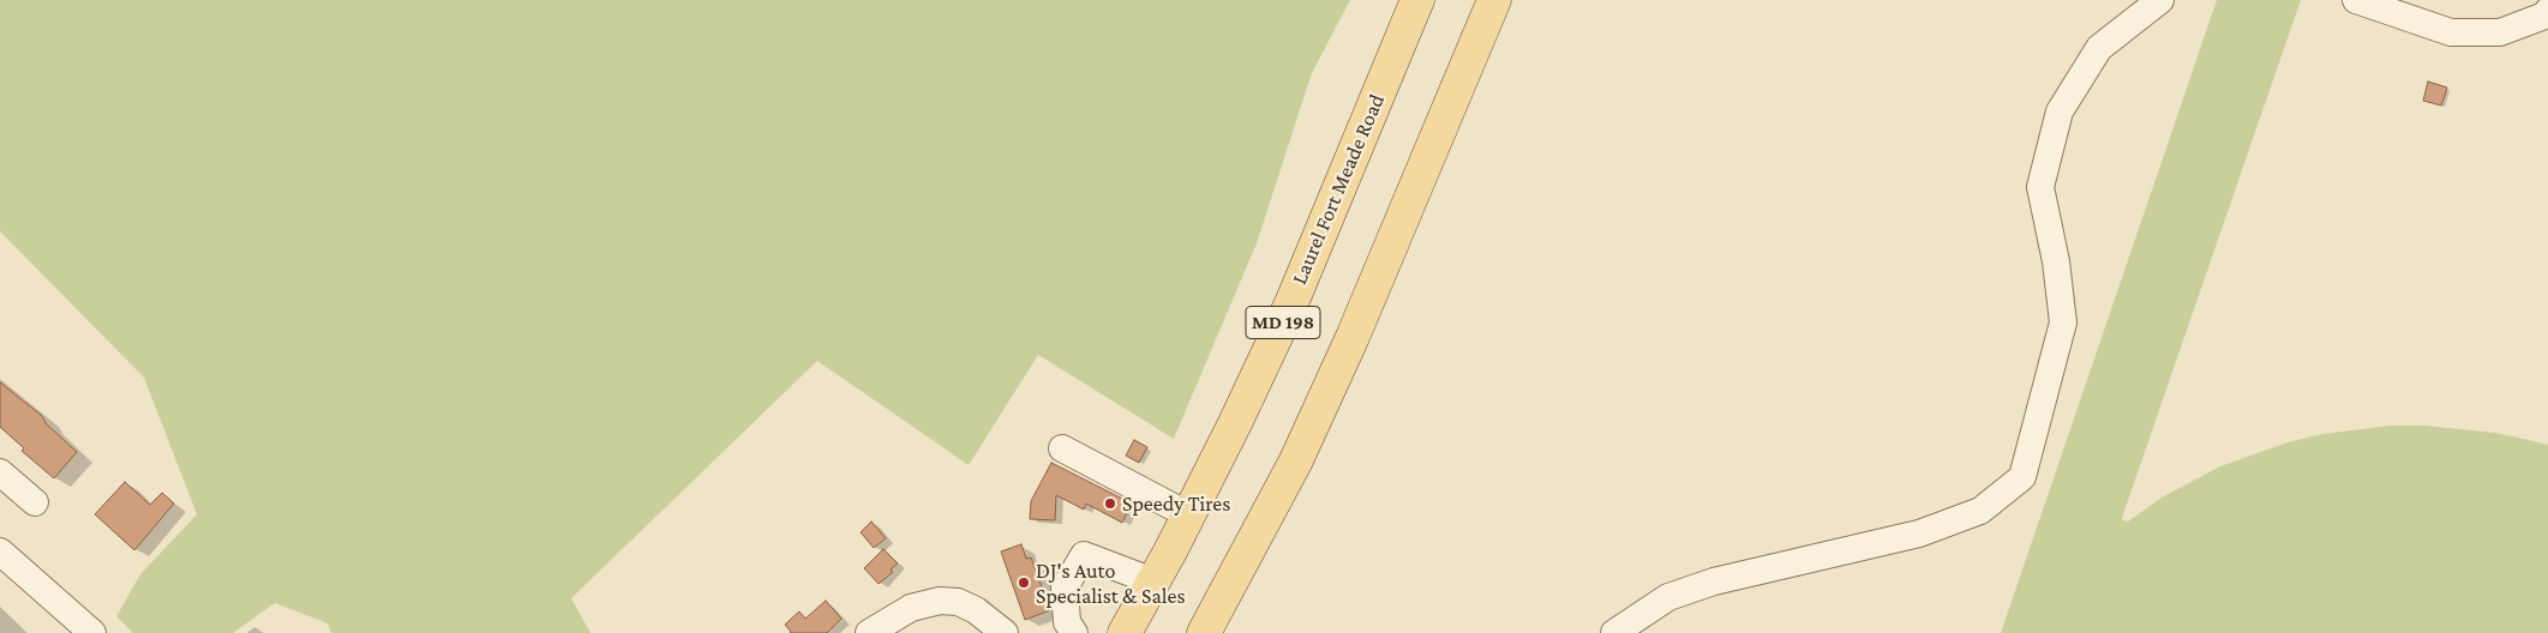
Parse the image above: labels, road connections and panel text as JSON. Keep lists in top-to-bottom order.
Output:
{
  "streets": {
    "main road": ["Laurel Fort Meade Road", "MD 198"]
  },
  "places": ["Speedy Tires", "DJ's Auto Specialist & Sales"]
}
